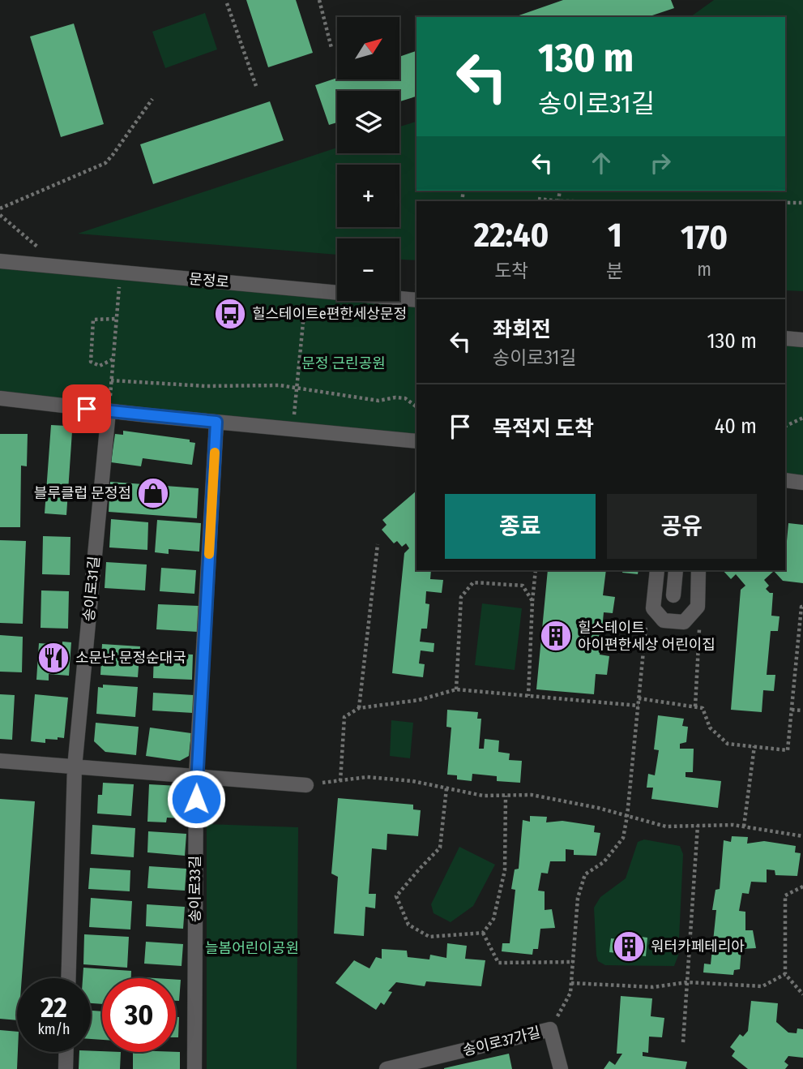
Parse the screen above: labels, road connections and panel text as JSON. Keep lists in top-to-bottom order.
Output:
{
  "streets": {
    "street": [
      "문정로",
      "송이로31길",
      "송이로33길",
      "송이로37가길"
    ]
  },
  "parks": ["문정 근린공원", "늘봄어린이공원"],
  "places": {
    "bus stop": ["힐스테이트e편한세상문정"],
    "shop": ["블루클럽 문정점"],
    "building": ["힐스테이트 아이편한세상 어린이집", "워터카페테리아"],
    "restaurant": ["소문난 문정순대국"]
  },
  "north": "top right",
  "page": {
    "map_buttons": ["+", "−"],
    "turn": ["130 m", "송이로31길"],
    "eta": [
      "22:40",
      "도착",
      "1",
      "분",
      "170",
      "m"
    ],
    "list": [
      {
        "name": "좌회전",
        "note": "송이로31길",
        "value": "130 m"
      },
      {
        "name": "목적지 도착",
        "value": "40 m"
      }
    ],
    "buttons": ["종료", "공유"],
    "speed": "22 km/h",
    "limit": "30"
  }
}
